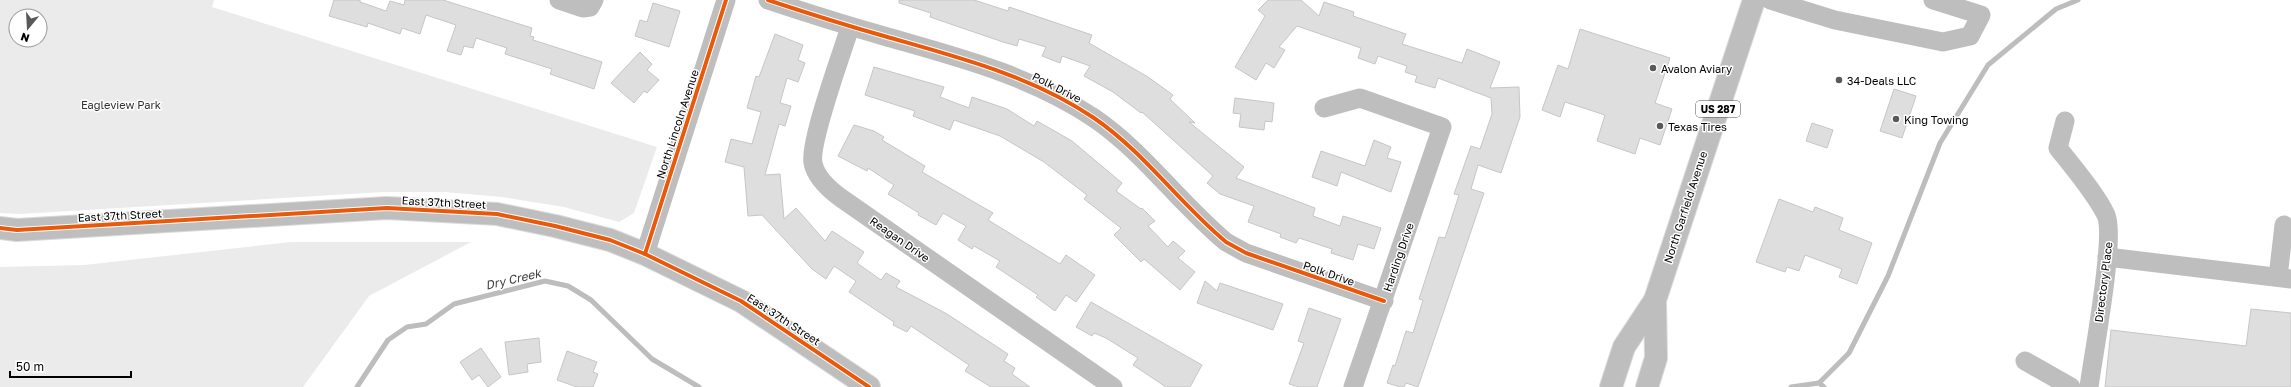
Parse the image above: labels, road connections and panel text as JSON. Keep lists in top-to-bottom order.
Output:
{
  "streets": {
    "main road": ["US 287", "East 37th Street", "North Garfield Avenue"],
    "street": [
      "Polk Drive",
      "North Lincoln Avenue",
      "Reagan Drive",
      "Harding Drive",
      "Directory Place"
    ]
  },
  "crossings": [
    ["Polk Drive", "Reagan Drive"],
    ["Polk Drive", "Harding Drive"],
    ["North Lincoln Avenue", "East 37th Street"]
  ],
  "water": ["Dry Creek"],
  "parks": ["Eagleview Park"],
  "places": [
    "Avalon Aviary",
    "34-Deals LLC",
    "King Towing",
    "Texas Tires"
  ],
  "scale_bar": "50 m",
  "north": "bottom"
}
